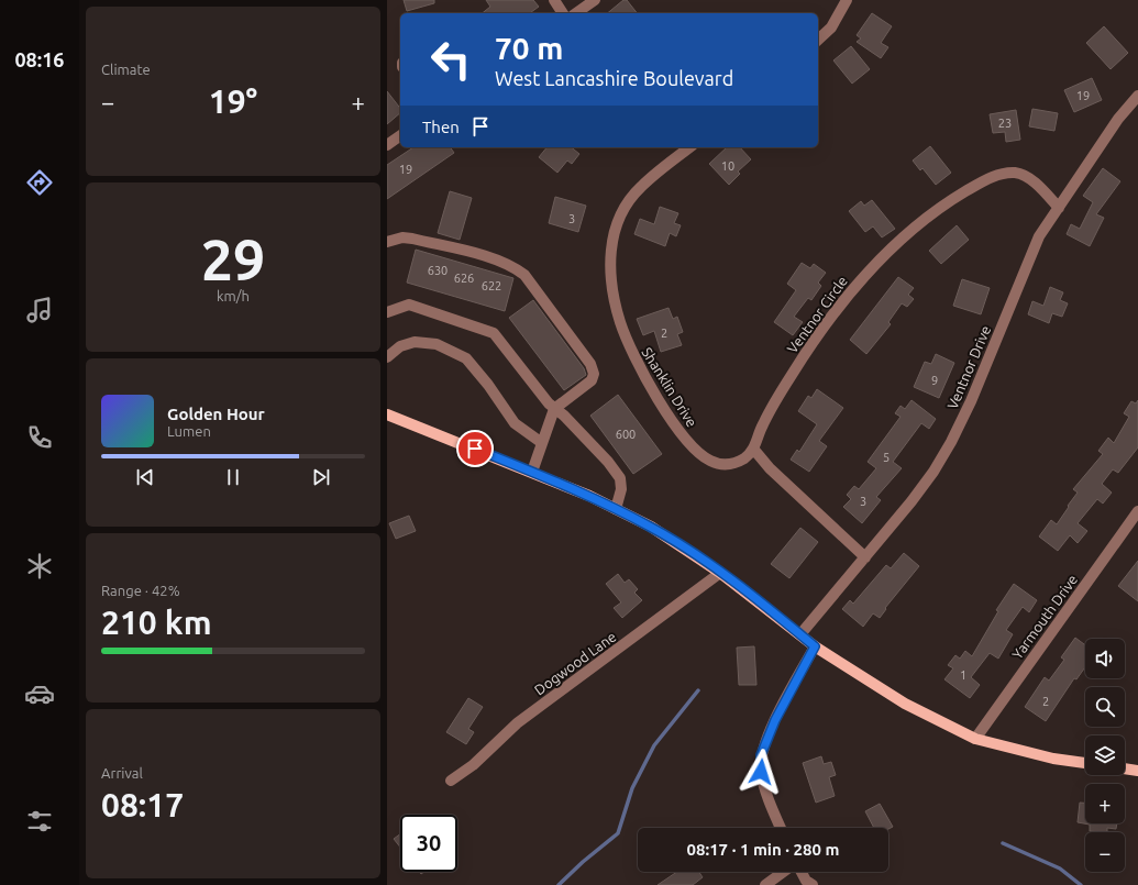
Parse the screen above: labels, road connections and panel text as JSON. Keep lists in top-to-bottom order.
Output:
{
  "streets": {
    "street": [
      "Ventnor Circle",
      "Ventnor Drive",
      "Shanklin Drive",
      "Yarmouth Drive",
      "Dogwood Lane"
    ]
  },
  "crossings": [
    ["Ventnor Circle", "Ventnor Drive"],
    ["Ventnor Circle", "Shanklin Drive"]
  ],
  "house_numbers": [
    "19",
    "23",
    "10",
    "19",
    "3",
    "630",
    "626",
    "622",
    "2",
    "9",
    "600",
    "5",
    "3",
    "1",
    "2"
  ],
  "page": {
    "tabs": "08:16",
    "tile": [
      "Climate",
      ["29", "km/h"],
      ["Range · 42%", "210 km"],
      ["Arrival", "08:17"]
    ],
    "turn": ["70 m", "West Lancashire Boulevard"],
    "heat": ["−", "19°", "+"],
    "then": "Then",
    "song": ["Golden Hour", "Lumen"],
    "map_buttons": ["+", "−"],
    "limit": "30",
    "trip": "08:17 · 1 min · 280 m"
  }
}
